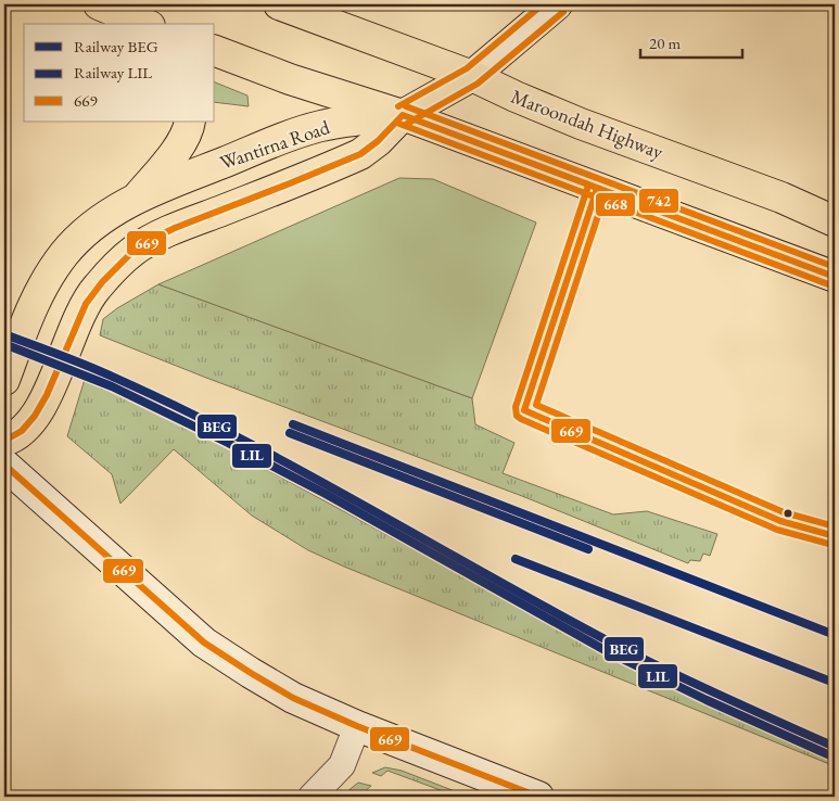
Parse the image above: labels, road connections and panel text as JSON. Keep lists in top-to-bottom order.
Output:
{
  "streets": {
    "main road": ["Maroondah Highway", "Wantirna Road"]
  },
  "lines": [
    "transit line 742",
    "transit line 668",
    "transit line 669",
    "rail line BEG",
    "rail line LIL"
  ],
  "legend": ["Railway BEG", "Railway LIL", "669"],
  "scale_bar": "20 m"
}
